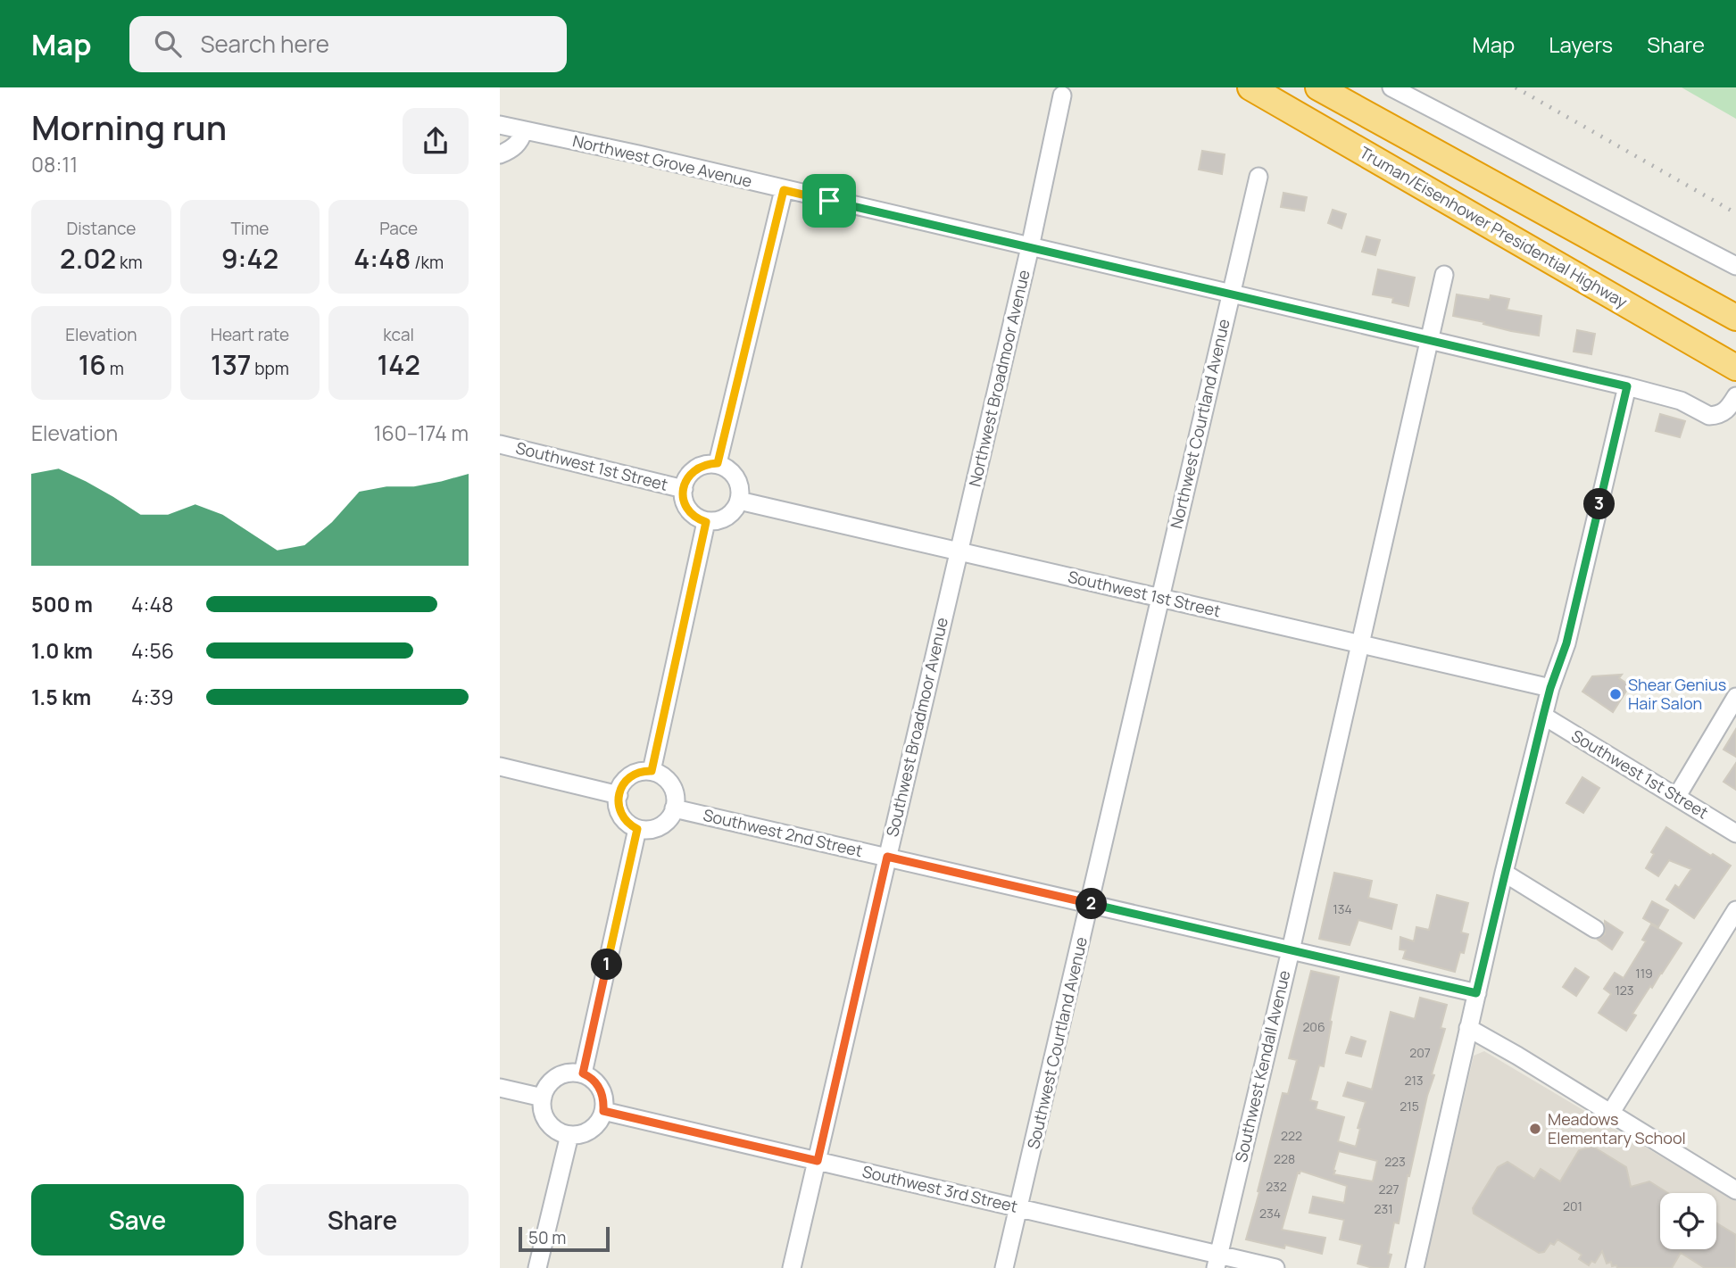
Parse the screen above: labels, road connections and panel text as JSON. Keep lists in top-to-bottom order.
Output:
{
  "streets": {
    "highway": ["Truman/Eisenhower Presidential Highway"],
    "street": [
      "Northwest Grove Avenue",
      "Northwest Broadmoor Avenue",
      "Northwest Courtland Avenue",
      "Southwest 1st Street",
      "Southwest Broadmoor Avenue",
      "Southwest 2nd Street",
      "Southwest Courtland Avenue",
      "Southwest Kendall Avenue",
      "Southwest 3rd Street"
    ]
  },
  "crossings": [
    ["Northwest Grove Avenue", "Northwest Broadmoor Avenue"],
    ["Northwest Grove Avenue", "Northwest Courtland Avenue"],
    ["Northwest Grove Avenue", "Southwest Kendall Avenue"],
    ["Northwest Broadmoor Avenue", "Southwest 1st Street"],
    ["Northwest Broadmoor Avenue", "Southwest Broadmoor Avenue"],
    ["Northwest Courtland Avenue", "Southwest 1st Street"],
    ["Northwest Courtland Avenue", "Southwest Courtland Avenue"],
    ["Southwest 1st Street", "Southwest Broadmoor Avenue"],
    ["Southwest 1st Street", "Southwest Courtland Avenue"],
    ["Southwest 1st Street", "Southwest Kendall Avenue"],
    ["Southwest Broadmoor Avenue", "Southwest 2nd Street"],
    ["Southwest Broadmoor Avenue", "Southwest 3rd Street"],
    ["Southwest 2nd Street", "Southwest Courtland Avenue"],
    ["Southwest 2nd Street", "Southwest Kendall Avenue"],
    ["Southwest Courtland Avenue", "Southwest 3rd Street"],
    ["Southwest Kendall Avenue", "Southwest 3rd Street"]
  ],
  "places": ["Shear Genius Hair Salon", "Meadows Elementary School"],
  "house_numbers": [
    "134",
    "119",
    "123",
    "206",
    "207",
    "213",
    "215",
    "222",
    "228",
    "223",
    "232",
    "227",
    "201",
    "231",
    "234"
  ],
  "scale_bar": "50 m",
  "page": {
    "header": "Map",
    "search": "Search here",
    "nav": ["Map", "Layers", "Share"],
    "heading": ["Morning run", "08:11"],
    "stats": [
      ["Distance", "2.02 km"],
      ["Time", "9:42"],
      ["Pace", "4:48 /km"],
      ["Elevation", "16 m"],
      ["Heart rate", "137 bpm"],
      ["kcal", "142"]
    ],
    "chart": ["Elevation", "160–174 m"],
    "pins": ["3", "2", "1"],
    "list": [
      {
        "name": "500 m",
        "note": "4:48"
      },
      {
        "name": "1.0 km",
        "note": "4:56"
      },
      {
        "name": "1.5 km",
        "note": "4:39"
      }
    ],
    "buttons": ["Save", "Share"],
    "scale": "50 m"
  }
}
